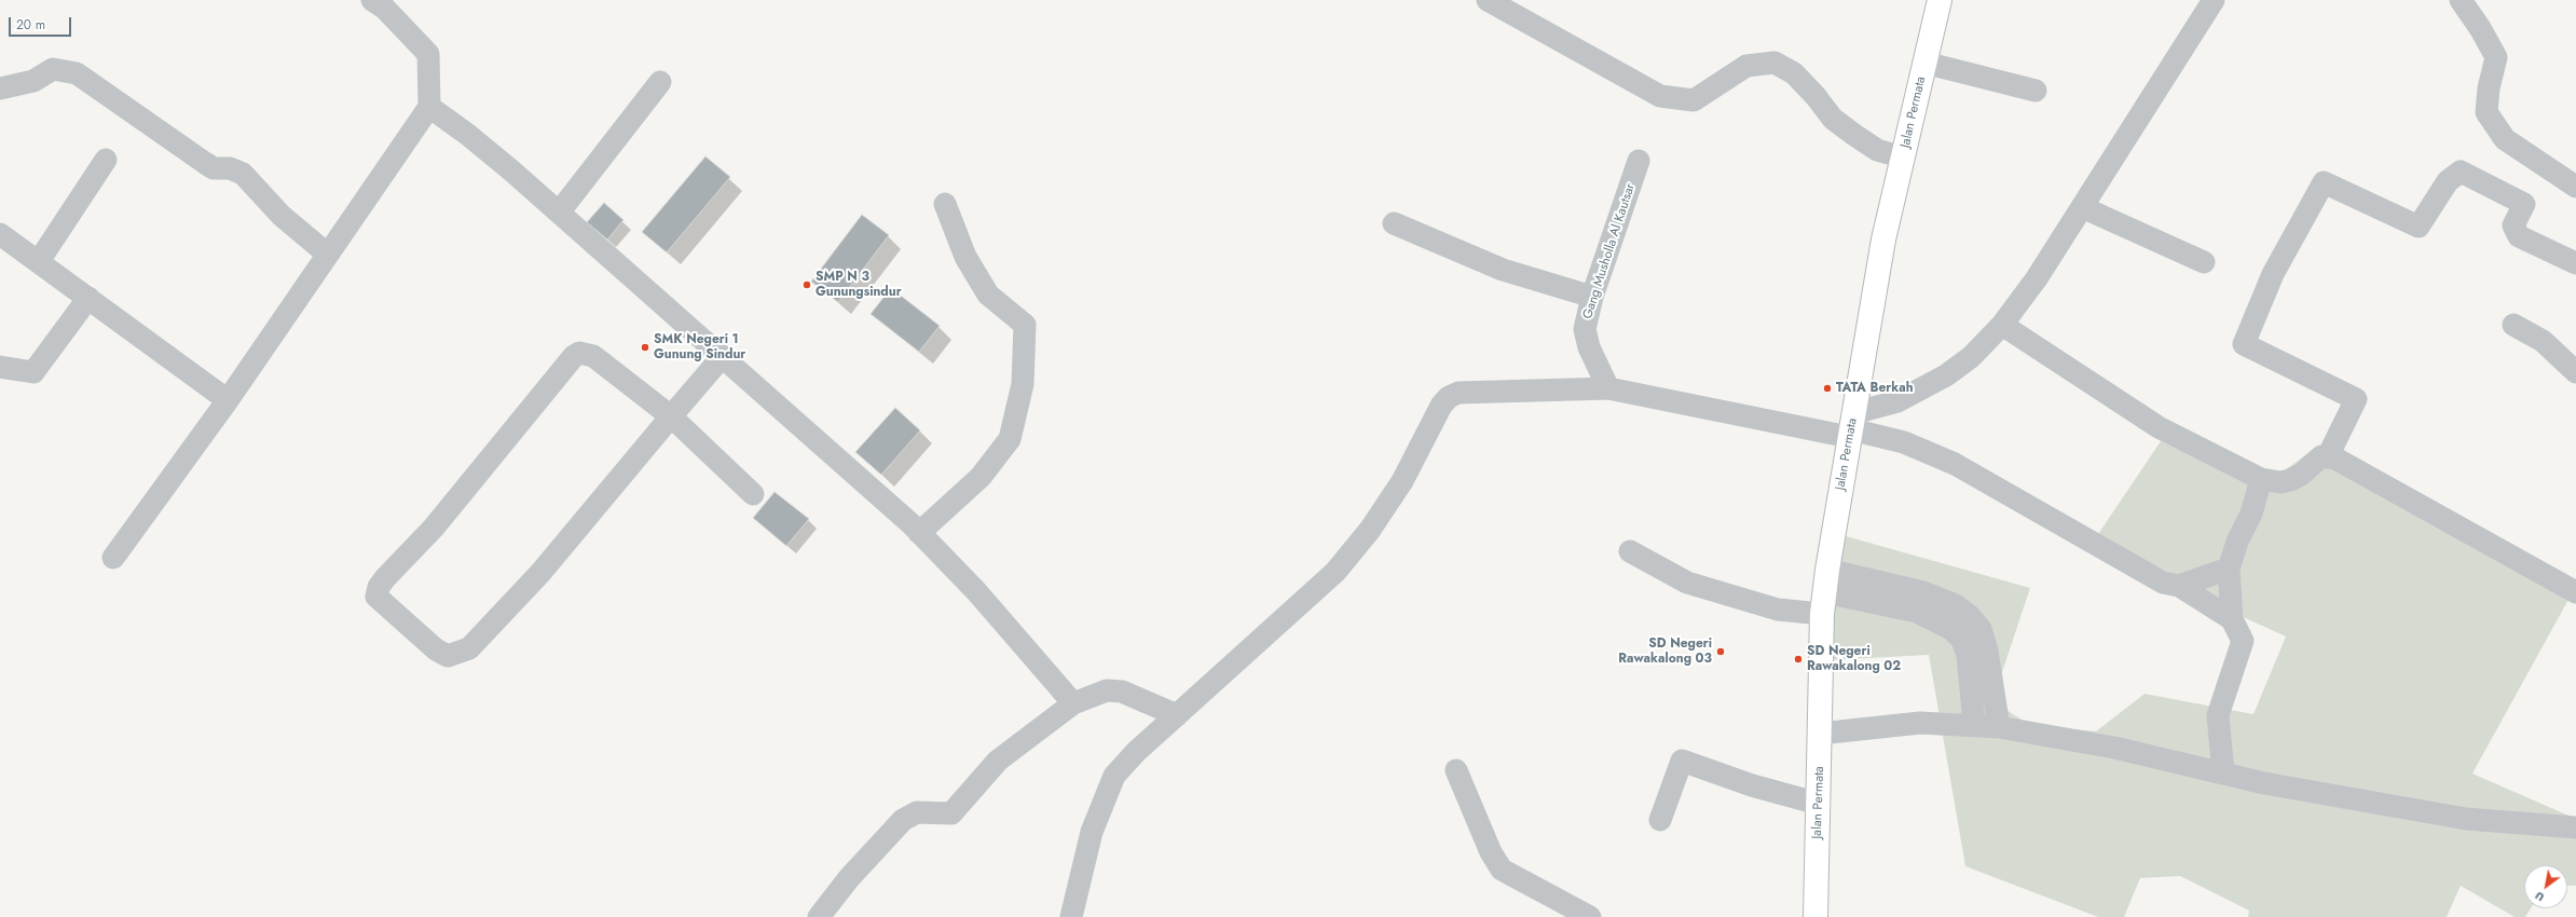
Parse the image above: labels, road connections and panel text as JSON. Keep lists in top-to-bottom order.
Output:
{
  "streets": {
    "main road": ["Jalan Permata"],
    "street": ["Gang Musholla Al Kautsar"]
  },
  "places": [
    "SMP N 3 Gunungsindur",
    "SMK Negeri 1 Gunung Sindur",
    "TATA Berkah",
    "SD Negeri Rawakalong 03",
    "SD Negeri Rawakalong 02"
  ],
  "scale_bar": "20 m",
  "north": "bottom left"
}
